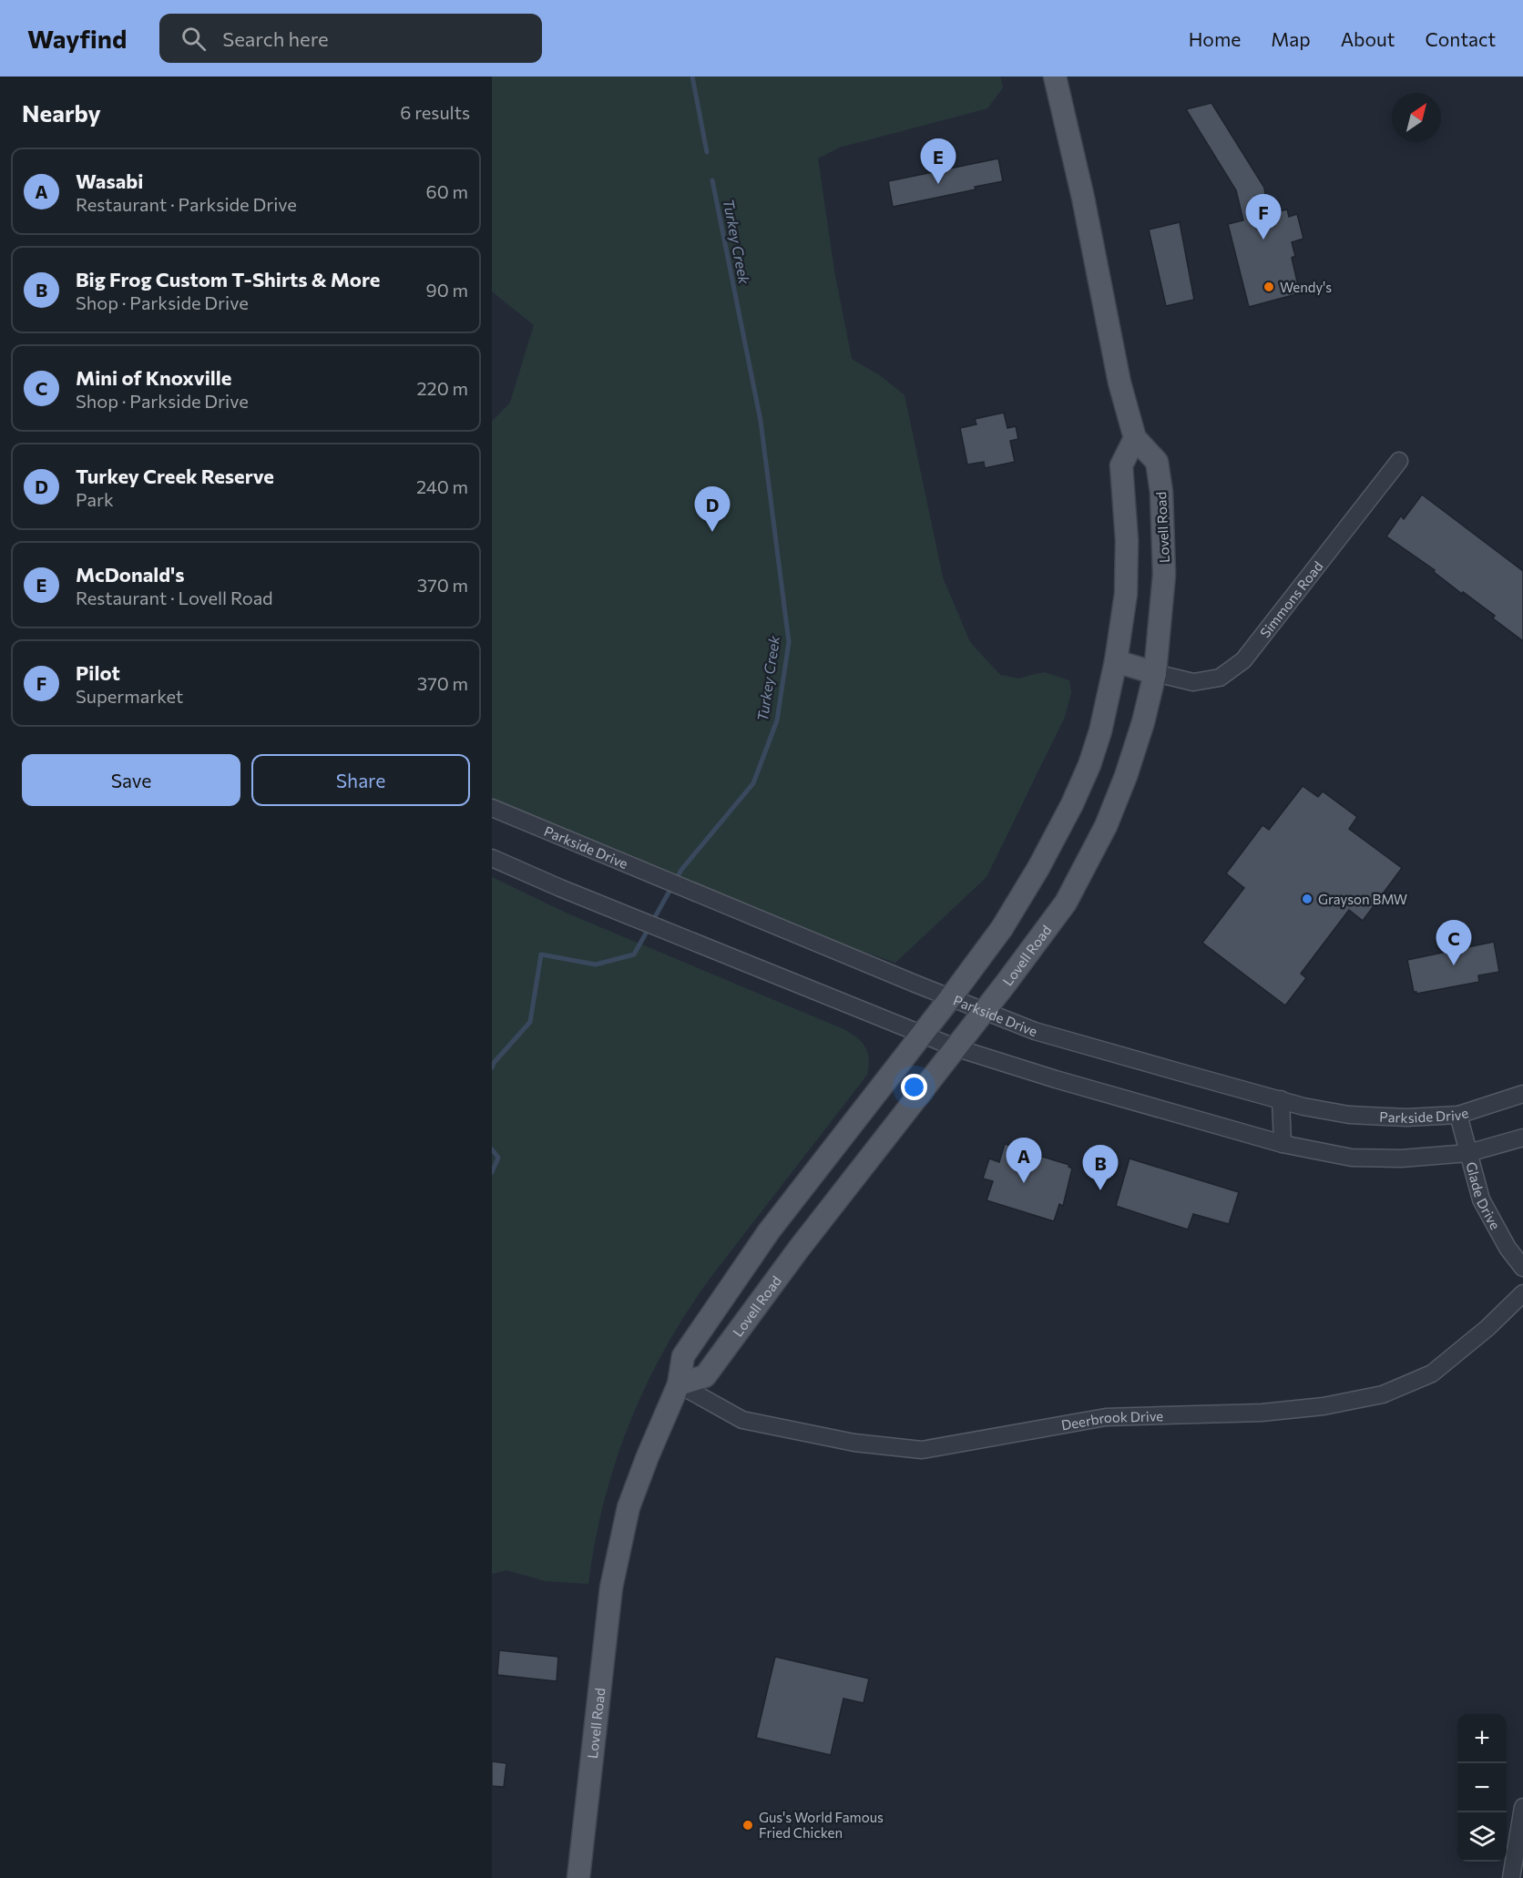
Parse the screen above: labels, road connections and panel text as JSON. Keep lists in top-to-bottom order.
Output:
{
  "streets": {
    "main road": ["Lovell Road"],
    "street": [
      "Simmons Road",
      "Parkside Drive",
      "Glade Drive",
      "Deerbrook Drive"
    ]
  },
  "crossings": [
    ["Lovell Road", "Simmons Road"],
    ["Lovell Road", "Parkside Drive"],
    ["Lovell Road", "Deerbrook Drive"],
    ["Parkside Drive", "Glade Drive"]
  ],
  "water": ["Turkey Creek"],
  "places": ["Wendy's", "Grayson BMW", "Gus's World Famous Fried Chicken"],
  "north": "top right",
  "page": {
    "header": "Wayfind",
    "search": "Search here",
    "nav": [
      "Home",
      "Map",
      "About",
      "Contact"
    ],
    "heading": ["Nearby", "6 results"],
    "pins": [
      "E",
      "F",
      "D",
      "C",
      "A",
      "B"
    ],
    "list": [
      {
        "mark": "A",
        "name": "Wasabi",
        "note": "Restaurant · Parkside Drive",
        "value": "60 m"
      },
      {
        "mark": "B",
        "name": "Big Frog Custom T-Shirts & More",
        "note": "Shop · Parkside Drive",
        "value": "90 m"
      },
      {
        "mark": "C",
        "name": "Mini of Knoxville",
        "note": "Shop · Parkside Drive",
        "value": "220 m"
      },
      {
        "mark": "D",
        "name": "Turkey Creek Reserve",
        "note": "Park",
        "value": "240 m"
      },
      {
        "mark": "E",
        "name": "McDonald's",
        "note": "Restaurant · Lovell Road",
        "value": "370 m"
      },
      {
        "mark": "F",
        "name": "Pilot",
        "note": "Supermarket",
        "value": "370 m"
      }
    ],
    "buttons": ["Save", "Share"],
    "map_buttons": ["+", "−"]
  }
}
